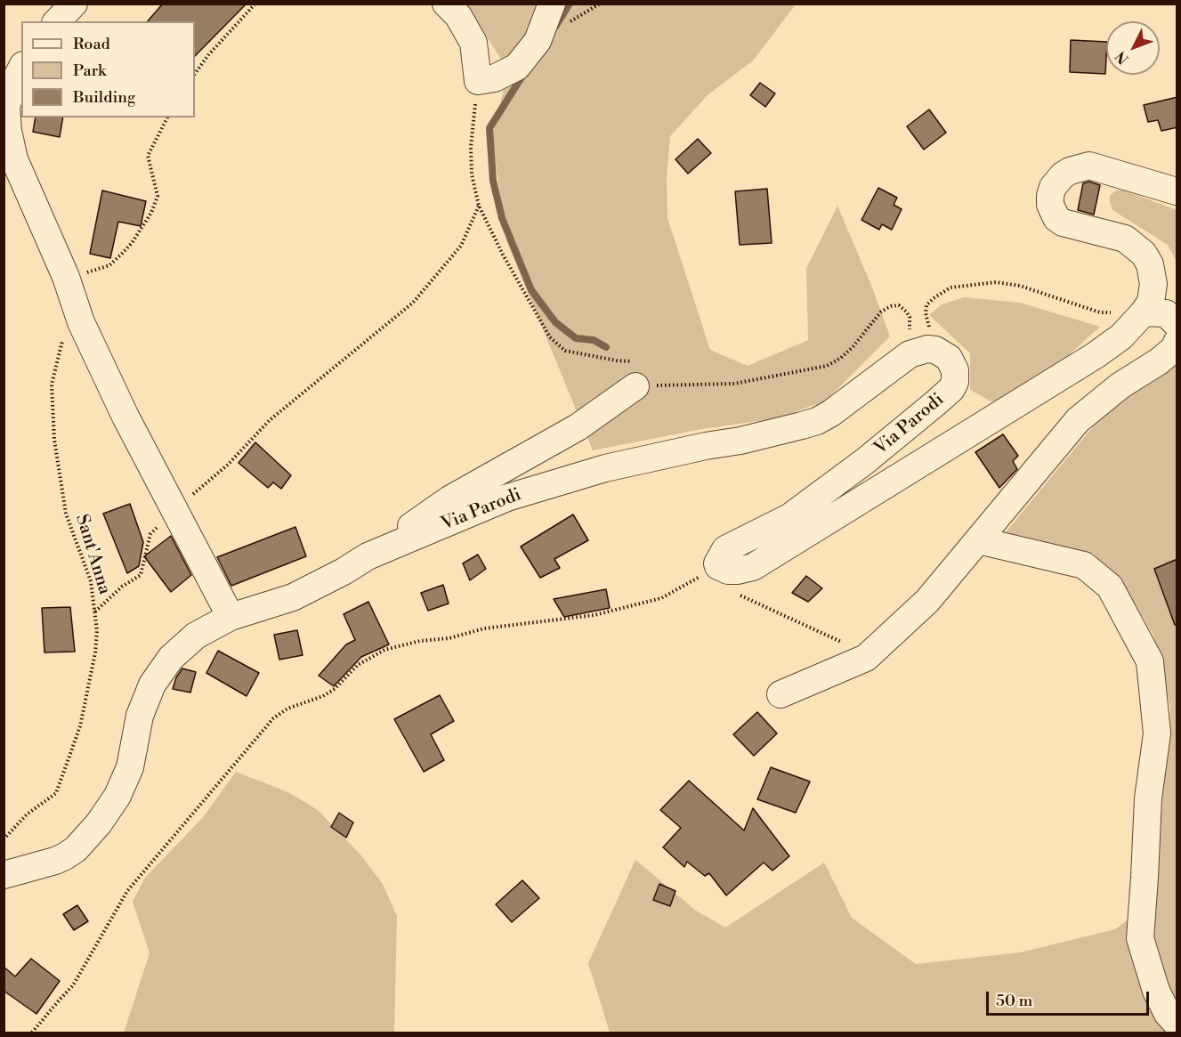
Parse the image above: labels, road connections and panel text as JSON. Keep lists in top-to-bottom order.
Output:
{
  "streets": {
    "street": ["Via Parodi"],
    "path": ["Sant'Anna"]
  },
  "legend": ["Road", "Park", "Building"],
  "scale_bar": "50 m",
  "north": "bottom left"
}
